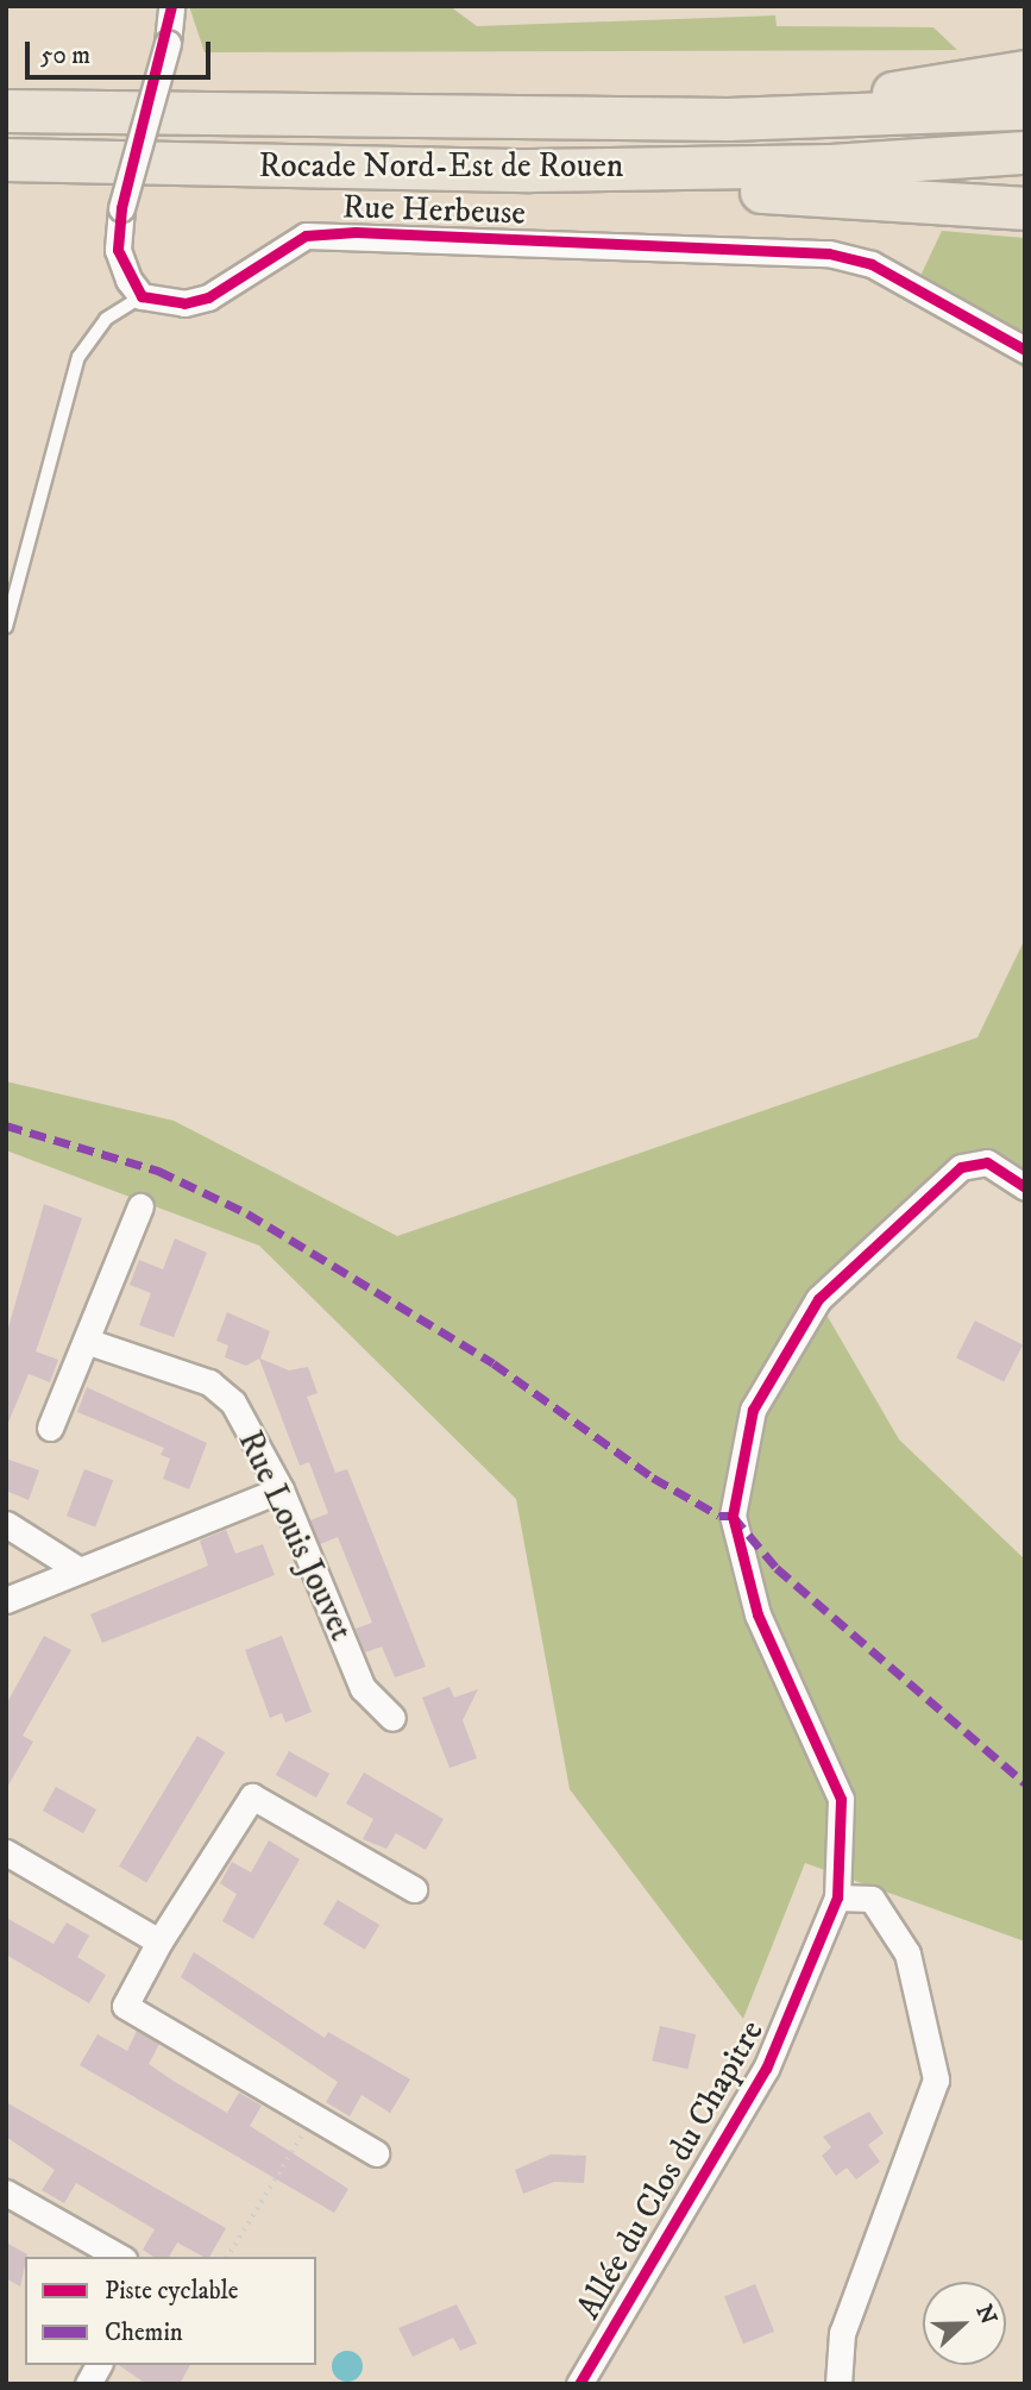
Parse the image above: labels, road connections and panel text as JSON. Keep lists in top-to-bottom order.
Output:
{
  "streets": {
    "highway": ["Rocade Nord-Est de Rouen"],
    "street": ["Rue Herbeuse", "Rue Louis Jouvet", "Allée du Clos du Chapitre"]
  },
  "legend": ["Piste cyclable", "Chemin"],
  "scale_bar": "50 m",
  "north": "right"
}
